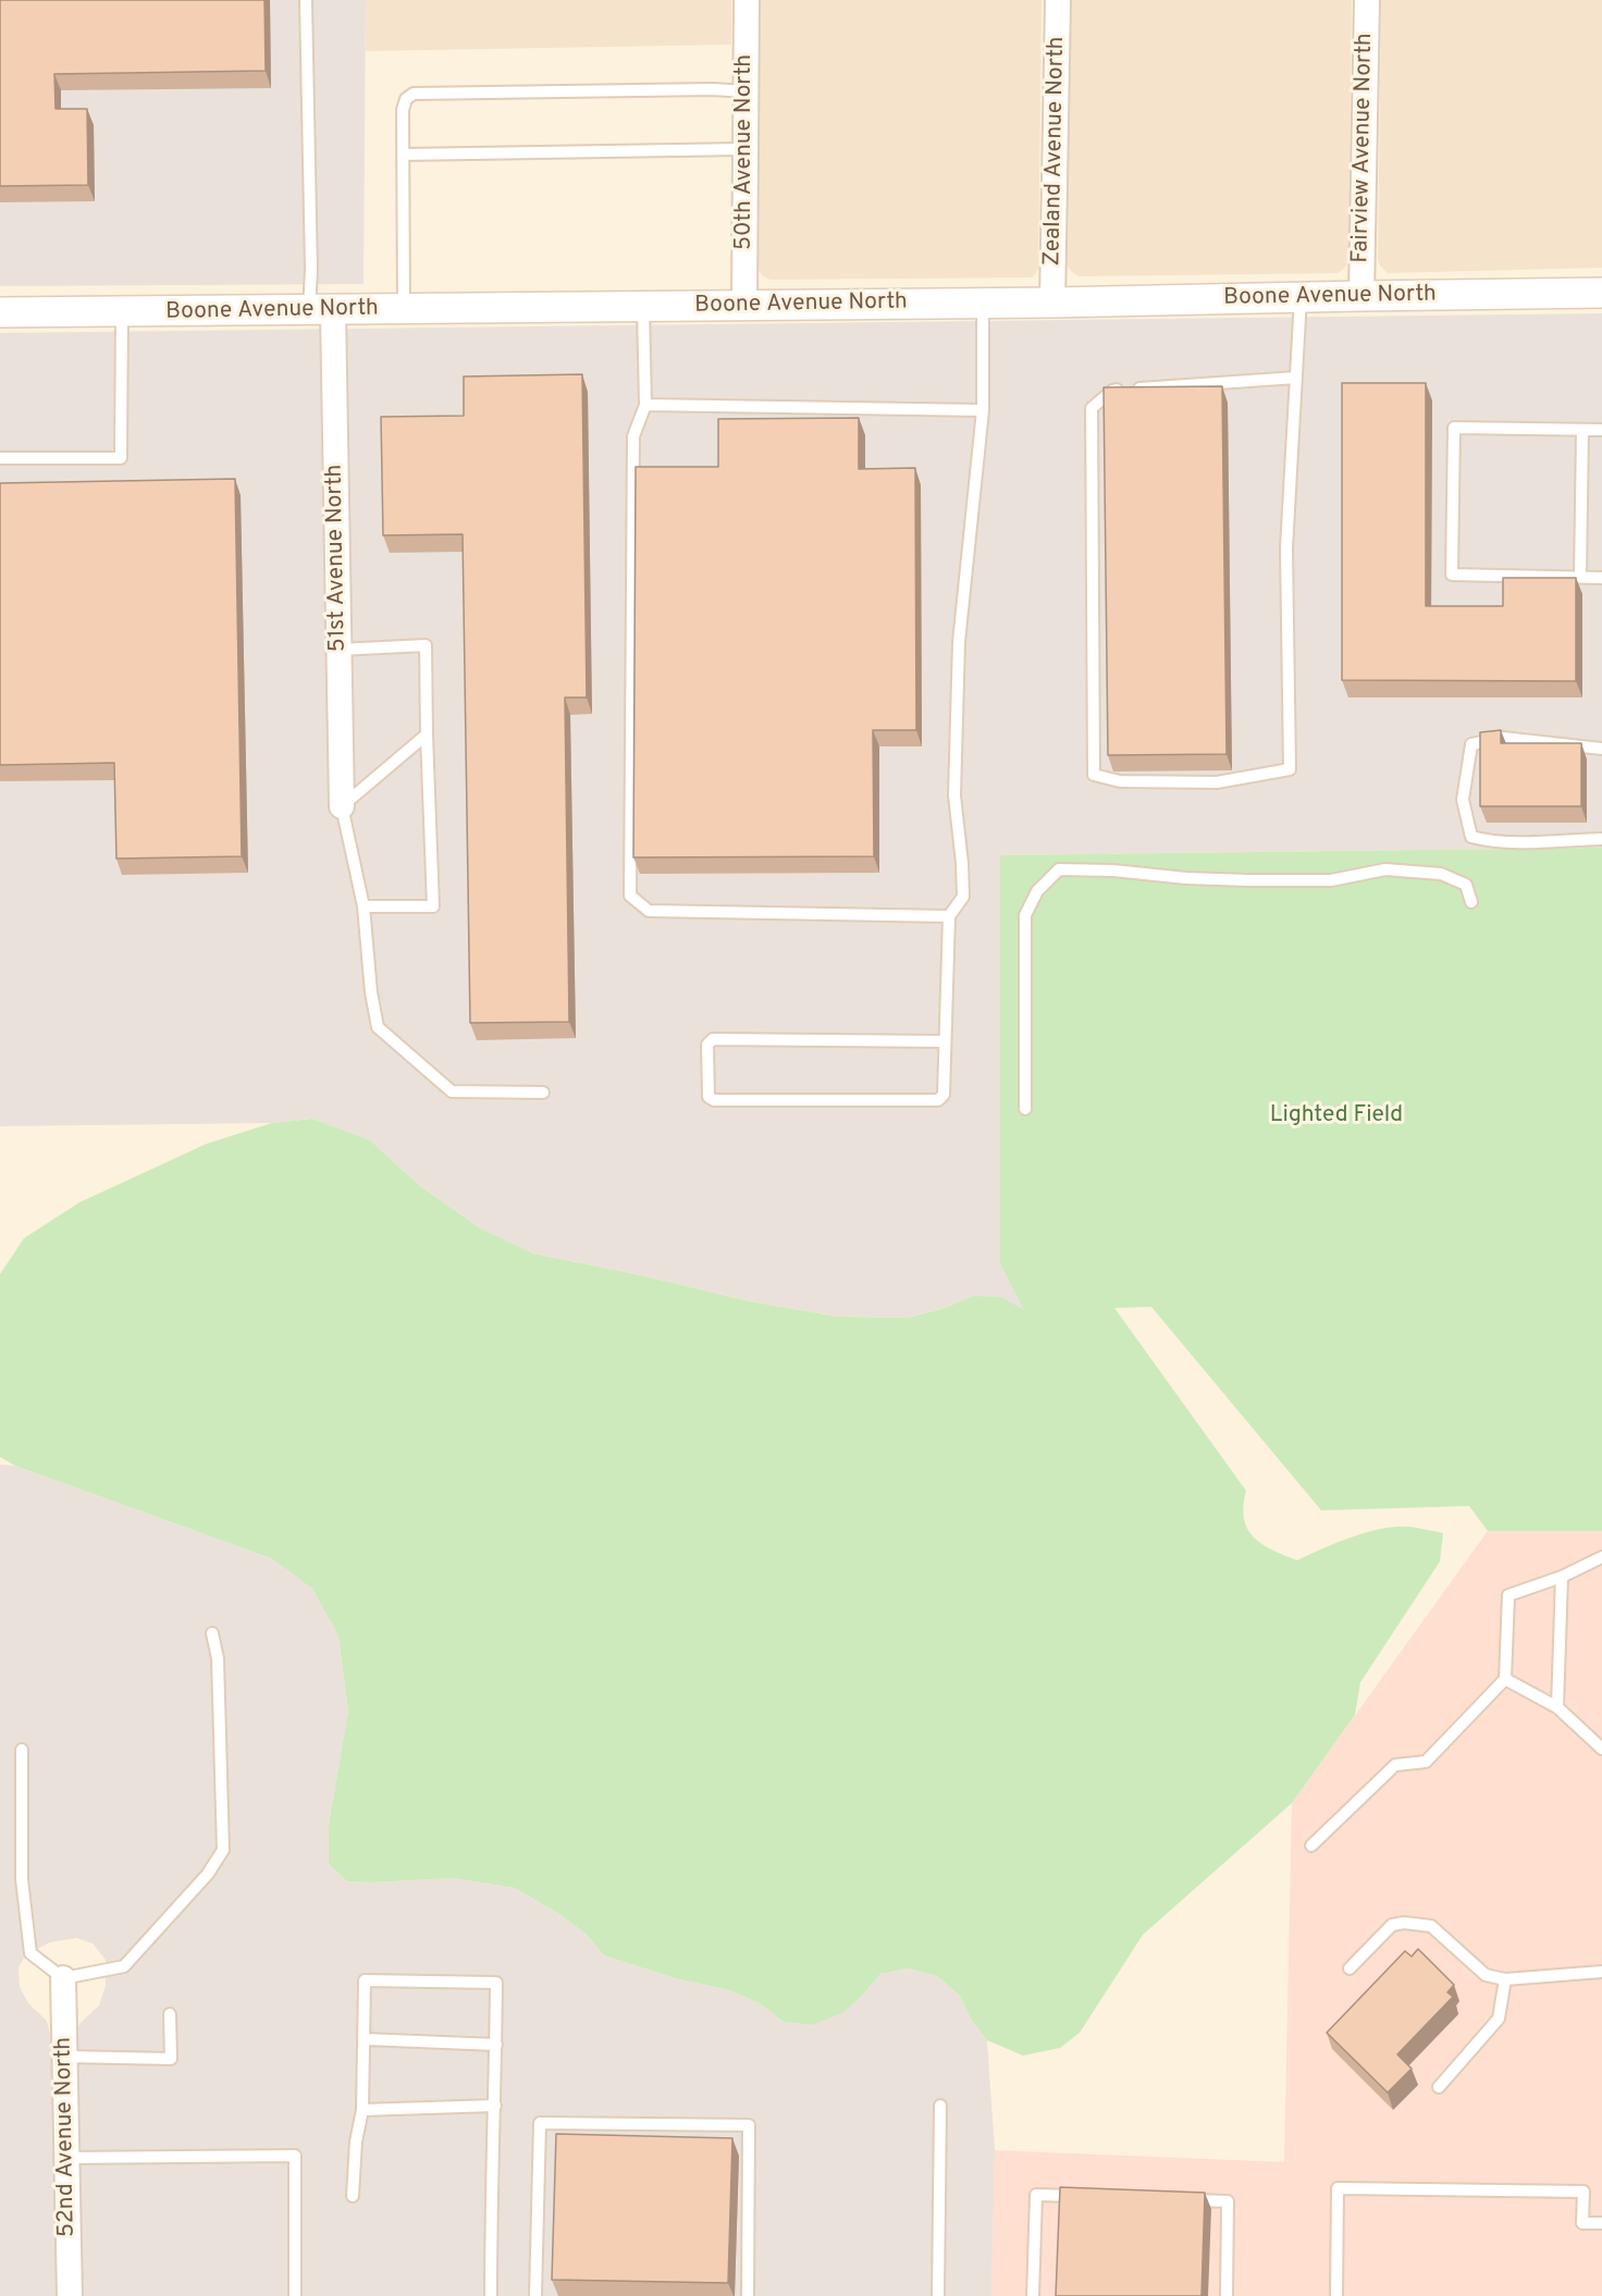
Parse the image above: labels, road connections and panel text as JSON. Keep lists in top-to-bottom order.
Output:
{
  "streets": {
    "street": [
      "Fairview Avenue North",
      "Zealand Avenue North",
      "50th Avenue North",
      "Boone Avenue North",
      "51st Avenue North",
      "52nd Avenue North"
    ]
  },
  "crossings": [
    ["Fairview Avenue North", "Boone Avenue North"],
    ["Zealand Avenue North", "Boone Avenue North"],
    ["50th Avenue North", "Boone Avenue North"],
    ["Boone Avenue North", "51st Avenue North"]
  ],
  "parks": ["Lighted Field"]
}
